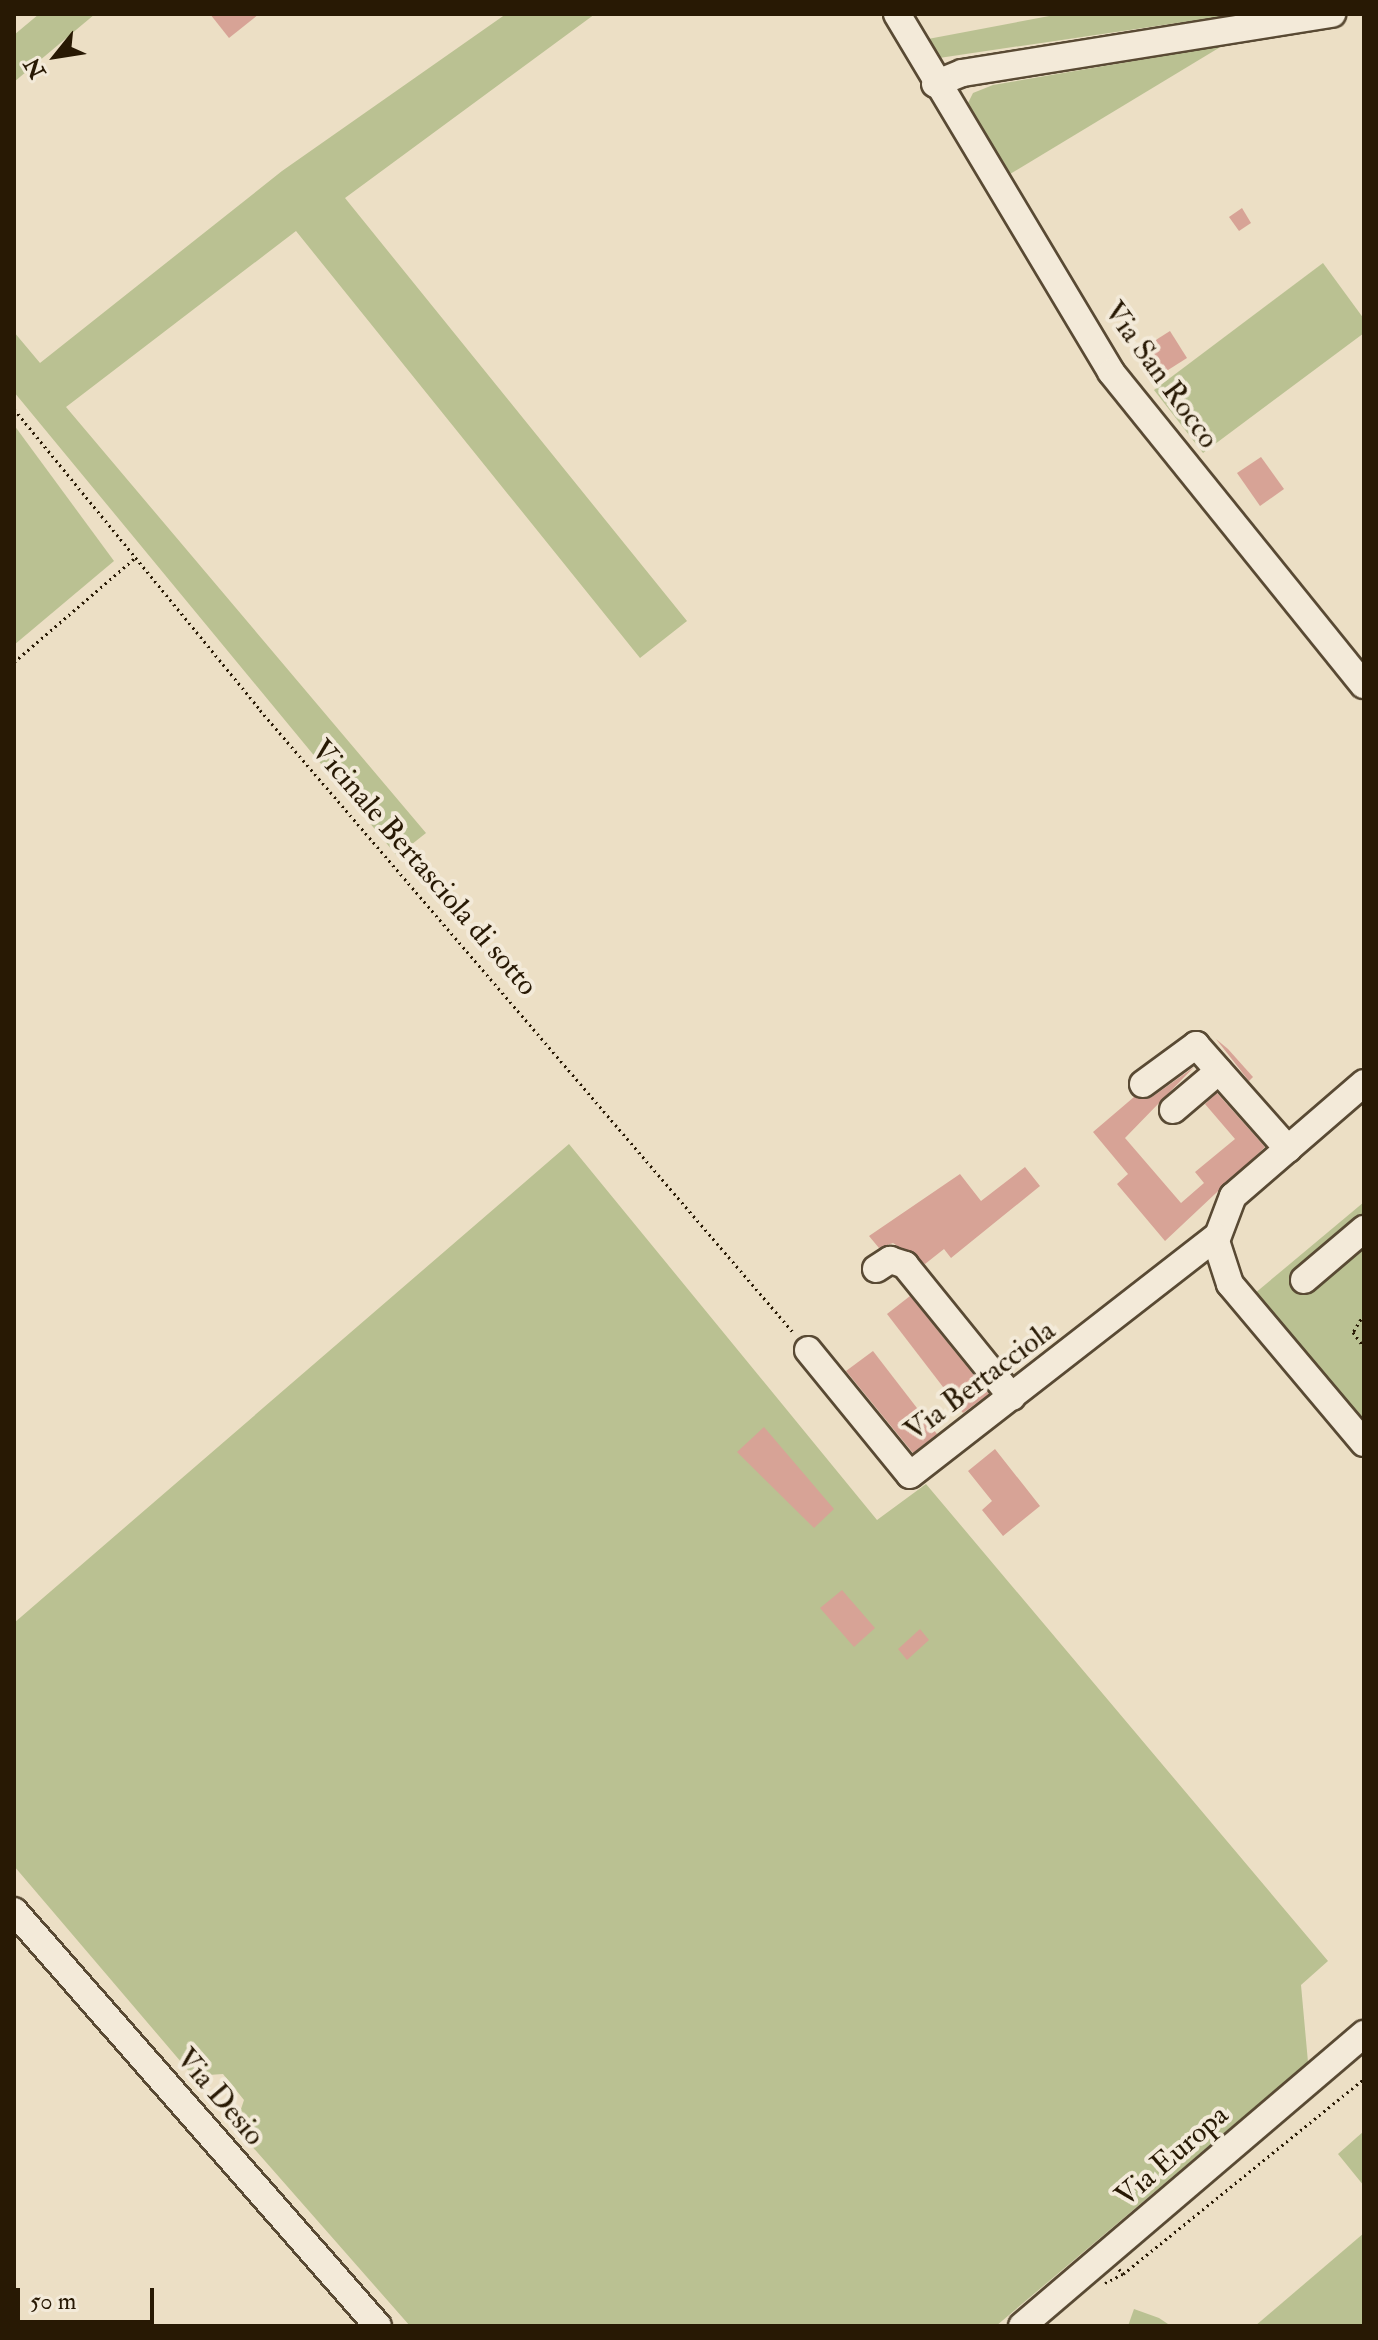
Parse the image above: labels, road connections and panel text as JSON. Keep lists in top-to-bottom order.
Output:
{
  "streets": {
    "street": [
      "Via San Rocco",
      "Via Bertacciola",
      "Via Desio",
      "Via Europa"
    ],
    "path": ["Vicinale Bertasciola di sotto"]
  },
  "crossings": [
    ["Vicinale Bertasciola di sotto", "Via Bertacciola"]
  ],
  "scale_bar": "50 m",
  "north": "bottom left"
}
